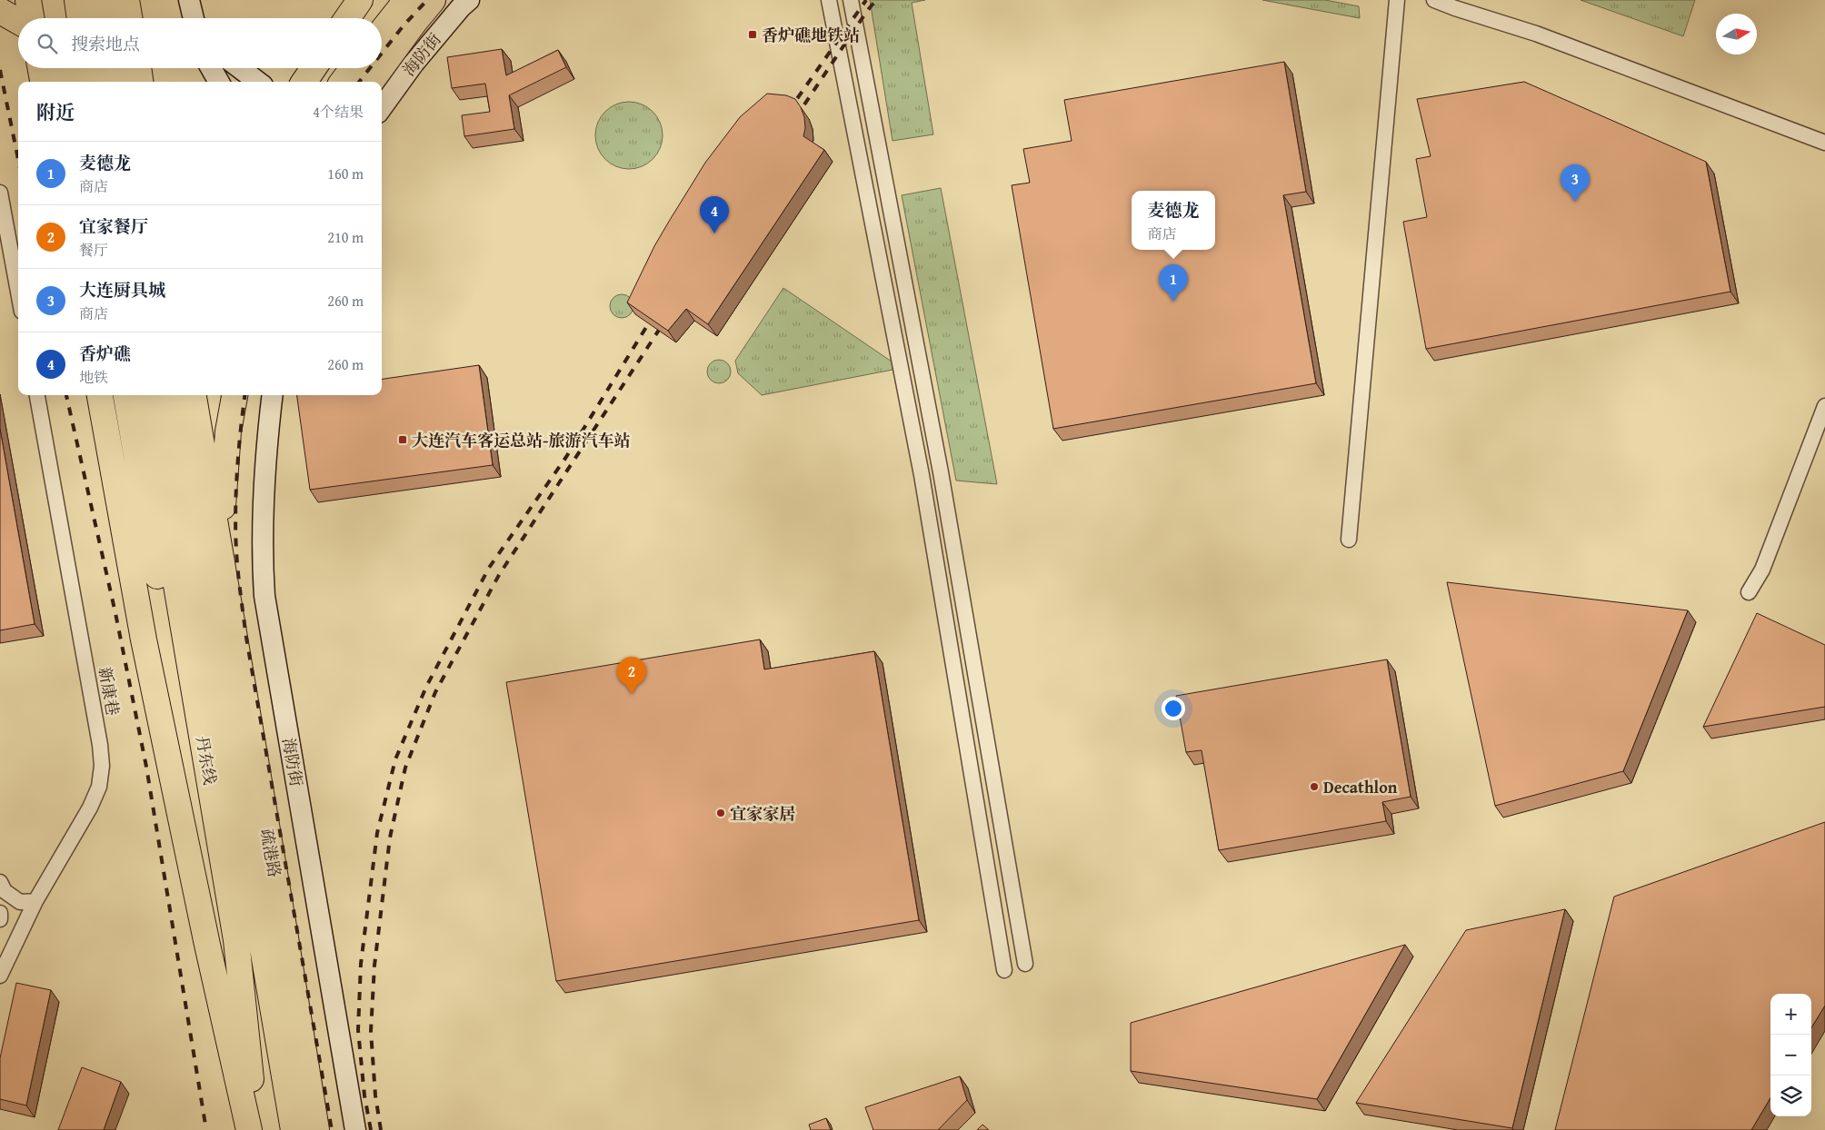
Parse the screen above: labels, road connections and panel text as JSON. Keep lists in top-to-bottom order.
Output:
{
  "streets": {
    "highway": ["丹东线", "疏港路"],
    "street": ["海防街", "新康巷"]
  },
  "places": {
    "transit": ["香炉礁地铁站", "大连汽车客运总站-旅游汽车站"],
    "other": ["Decathlon", "宜家家居"]
  },
  "north": "right",
  "page": {
    "search": "搜索地点",
    "heading": ["附近", "4个结果"],
    "list": [
      {
        "mark": "1",
        "name": "麦德龙",
        "note": "商店",
        "value": "160 m"
      },
      {
        "mark": "2",
        "name": "宜家餐厅",
        "note": "餐厅",
        "value": "210 m"
      },
      {
        "mark": "3",
        "name": "大连厨具城",
        "note": "商店",
        "value": "260 m"
      },
      {
        "mark": "4",
        "name": "香炉礁",
        "note": "地铁",
        "value": "260 m"
      }
    ],
    "pins": [
      "3",
      "4",
      "1",
      "2"
    ],
    "popup": ["麦德龙", "商店"],
    "map_buttons": ["+", "−"]
  }
}
